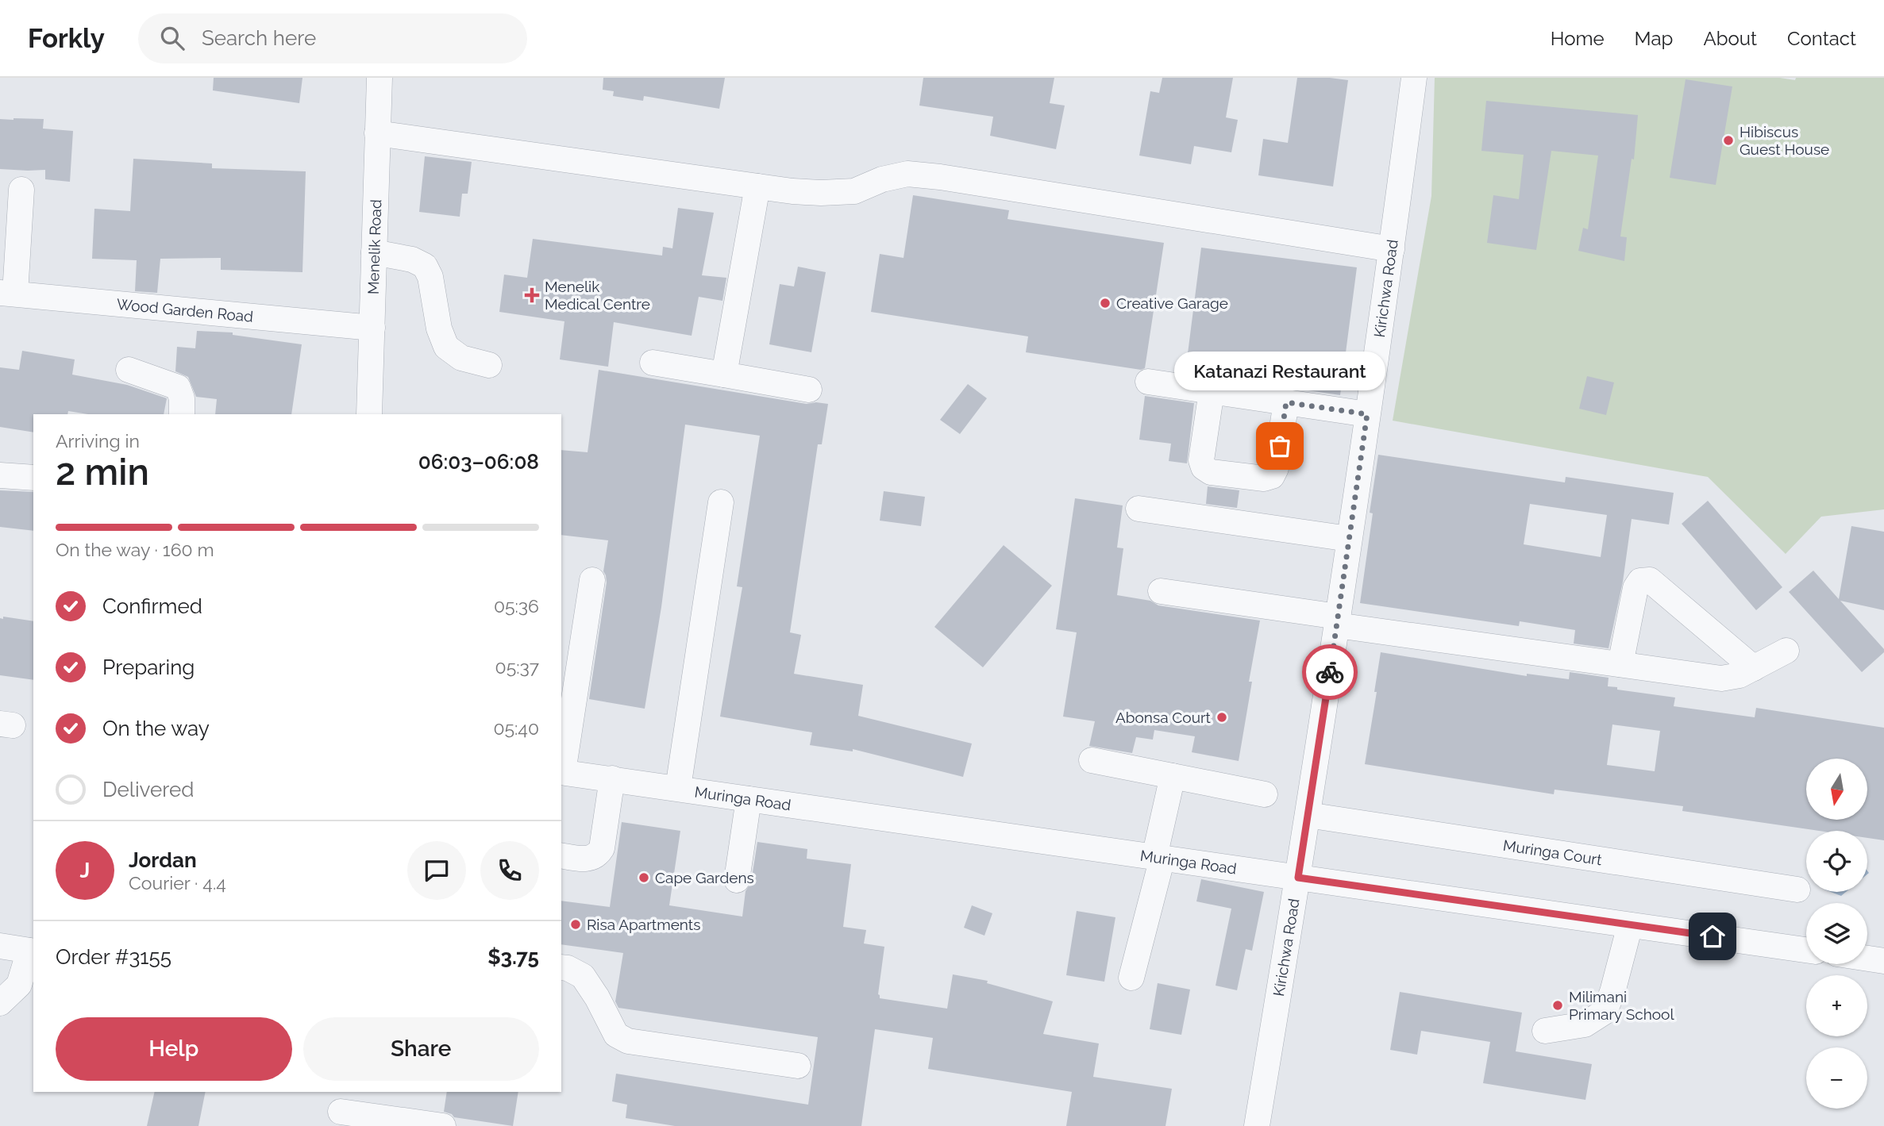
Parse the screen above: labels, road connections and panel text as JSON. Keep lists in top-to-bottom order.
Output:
{
  "streets": {
    "street": [
      "Menelik Road",
      "Kirichwa Road",
      "Wood Garden Road",
      "Muringa Road",
      "Muringa Court"
    ]
  },
  "crossings": [
    ["Menelik Road", "Wood Garden Road"],
    ["Kirichwa Road", "Muringa Road"],
    ["Kirichwa Road", "Muringa Court"]
  ],
  "places": {
    "other": [
      "Hibiscus Guest House",
      "Creative Garage",
      "Katanazi Restaurant",
      "Abonsa Court",
      "Cape Gardens",
      "Risa Apartments",
      "Milimani Primary School"
    ],
    "health": ["Menelik Medical Centre"]
  },
  "north": "bottom",
  "page": {
    "header": "Forkly",
    "search": "Search here",
    "nav": [
      "Home",
      "Map",
      "About",
      "Contact"
    ],
    "bubble": "Katanazi Restaurant",
    "heading": ["2 min", "Arriving in", "06:03–06:08"],
    "panel": [
      "Jordan",
      "Courier · 4.4",
      "Order #3155",
      "$3.75"
    ],
    "bar": "On the way · 160 m",
    "list": [
      ["Confirmed", "05:36"],
      ["Preparing", "05:37"],
      ["On the way", "05:40"],
      "Delivered"
    ],
    "map_buttons": ["+", "−"],
    "round": "J",
    "buttons": ["Help", "Share"]
  }
}
